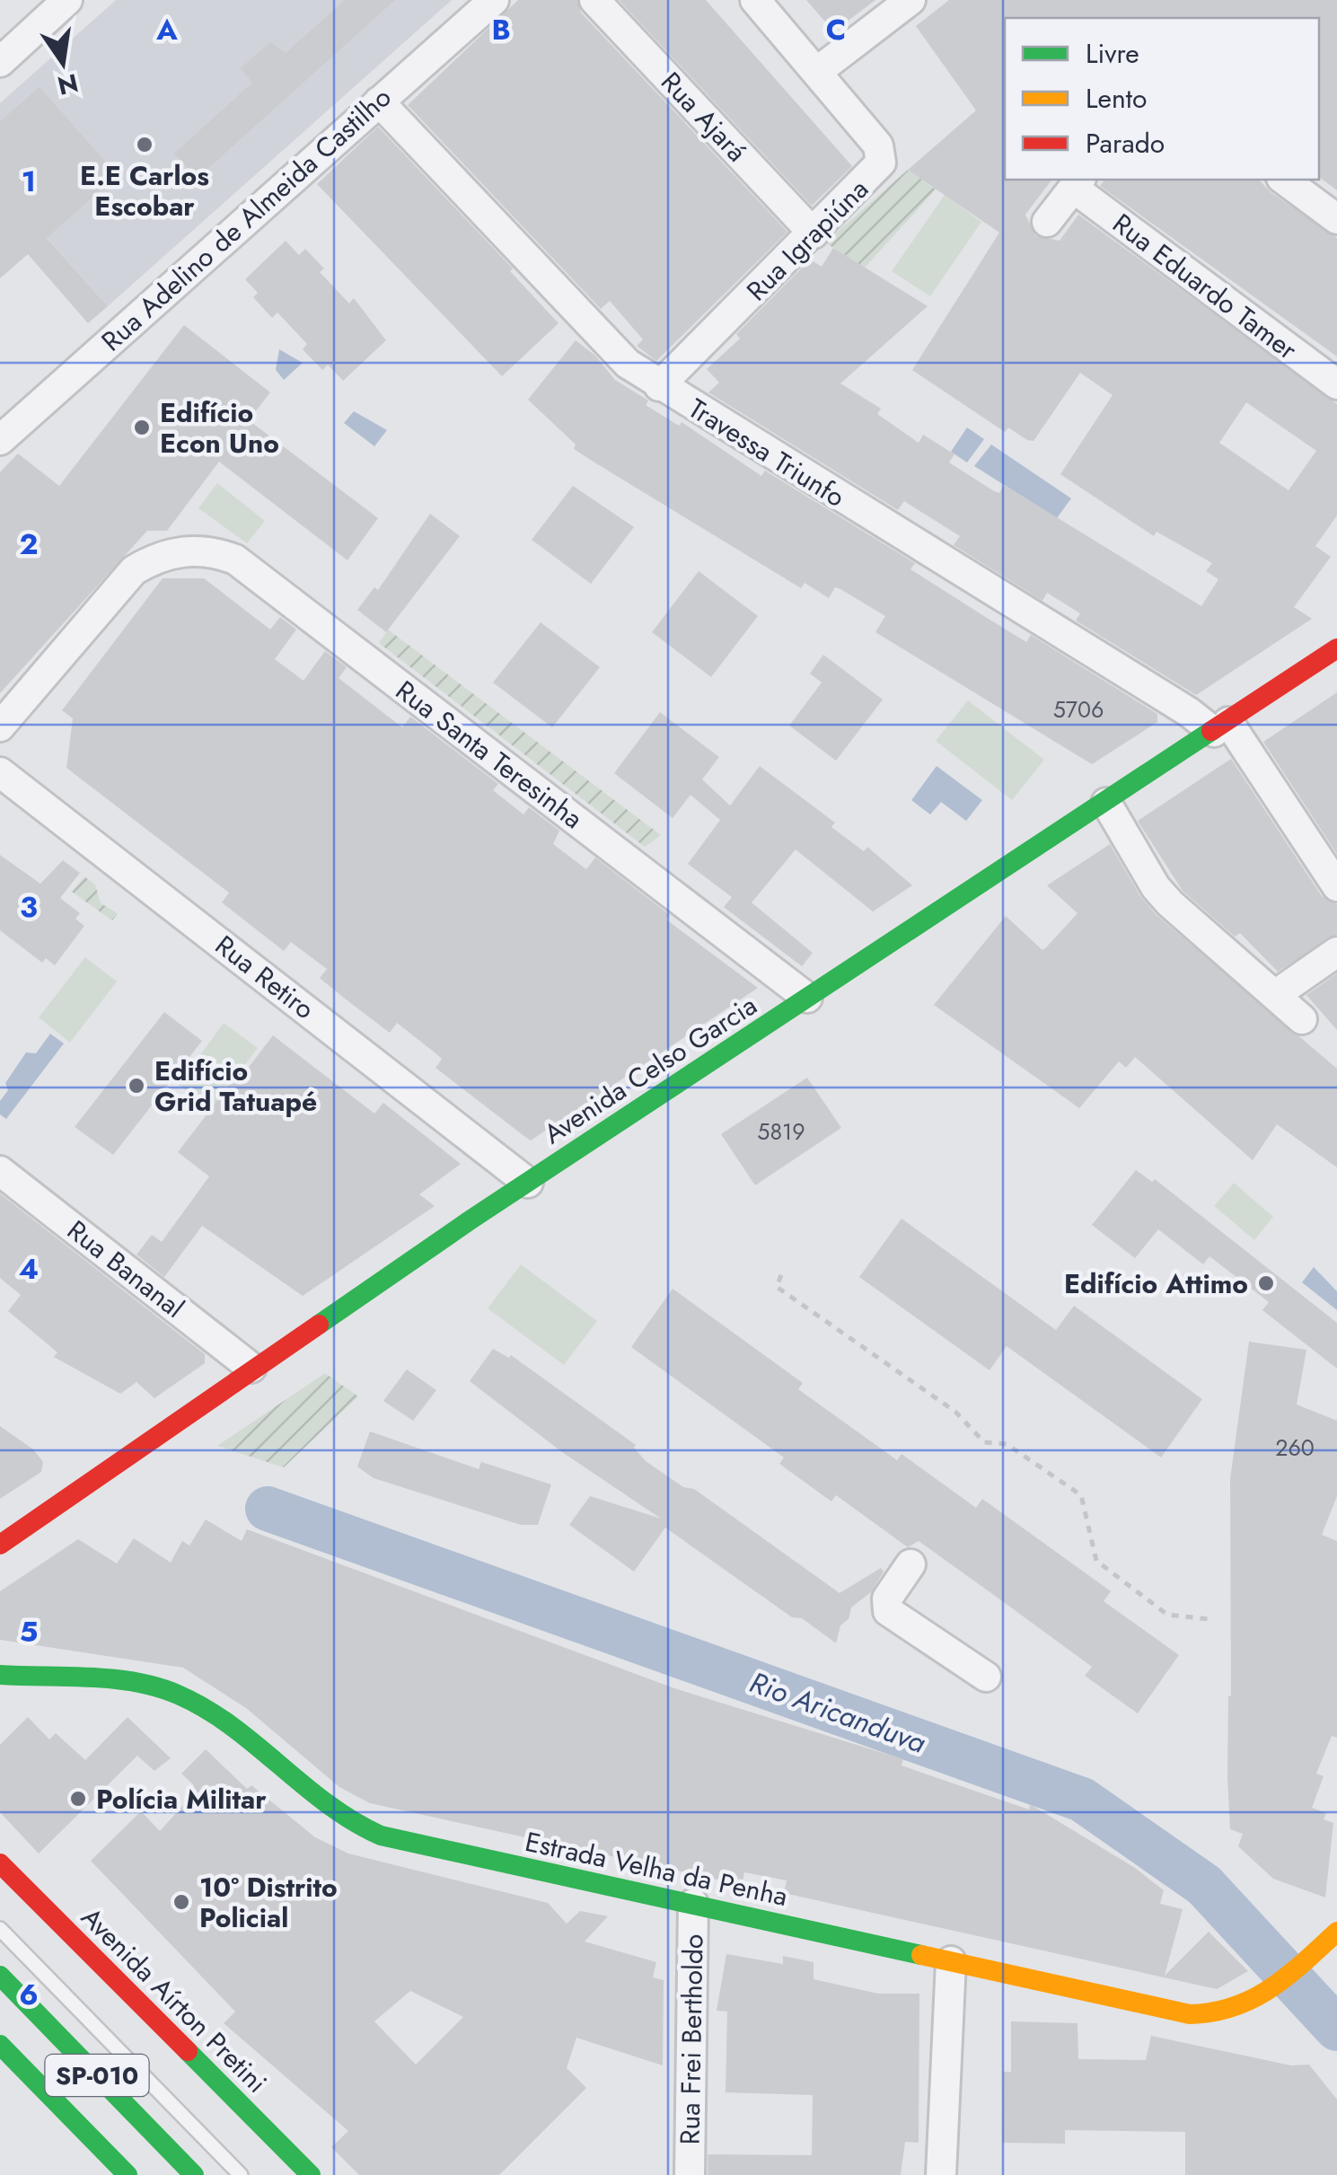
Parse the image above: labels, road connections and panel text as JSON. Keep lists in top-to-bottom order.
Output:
{
  "streets": {
    "main road": [
      "Avenida Celso Garcia",
      "Estrada Velha da Penha",
      "Avenida Aírton Pretini",
      "SP-010"
    ],
    "street": [
      "Rua Ajará",
      "Rua Adelino de Almeida Castilho",
      "Rua Igrapiúna",
      "Rua Eduardo Tamer",
      "Travessa Triunfo",
      "Rua Santa Teresinha",
      "Rua Retiro",
      "Rua Bananal",
      "Rua Frei Bertholdo"
    ]
  },
  "crossings": [
    ["Rua Ajará", "Rua Igrapiúna"],
    ["Rua Adelino de Almeida Castilho", "Travessa Triunfo"],
    ["Rua Igrapiúna", "Travessa Triunfo"],
    ["Travessa Triunfo", "Avenida Celso Garcia"],
    ["Rua Santa Teresinha", "Avenida Celso Garcia"],
    ["Rua Retiro", "Avenida Celso Garcia"],
    ["Avenida Celso Garcia", "Rua Bananal"],
    ["Estrada Velha da Penha", "Rua Frei Bertholdo"]
  ],
  "water": ["Rio Aricanduva"],
  "places": [
    "E.E Carlos Escobar",
    "Edifício Econ Uno",
    "Edifício Grid Tatuapé",
    "Edifício Attimo",
    "Polícia Militar",
    "10º Distrito Policial"
  ],
  "house_numbers": ["5706", "5819", "260"],
  "legend": ["Livre", "Lento", "Parado"],
  "north": "bottom",
  "grid": {
    "columns": ["A", "B", "C"],
    "rows": [
      "1",
      "2",
      "3",
      "4",
      "5",
      "6"
    ]
  }
}
